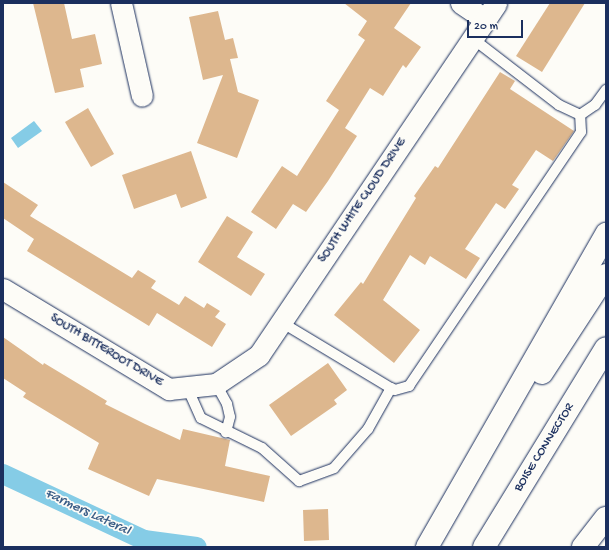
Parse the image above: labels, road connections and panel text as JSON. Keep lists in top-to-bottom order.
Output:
{
  "streets": {
    "highway": ["BOISE CONNECTOR"],
    "street": ["SOUTH WHITE CLOUD DRIVE", "SOUTH BITTEROOT DRIVE"]
  },
  "crossings": [
    ["SOUTH WHITE CLOUD DRIVE", "SOUTH BITTEROOT DRIVE"]
  ],
  "water": ["Farmers Lateral"],
  "scale_bar": "20 m"
}
